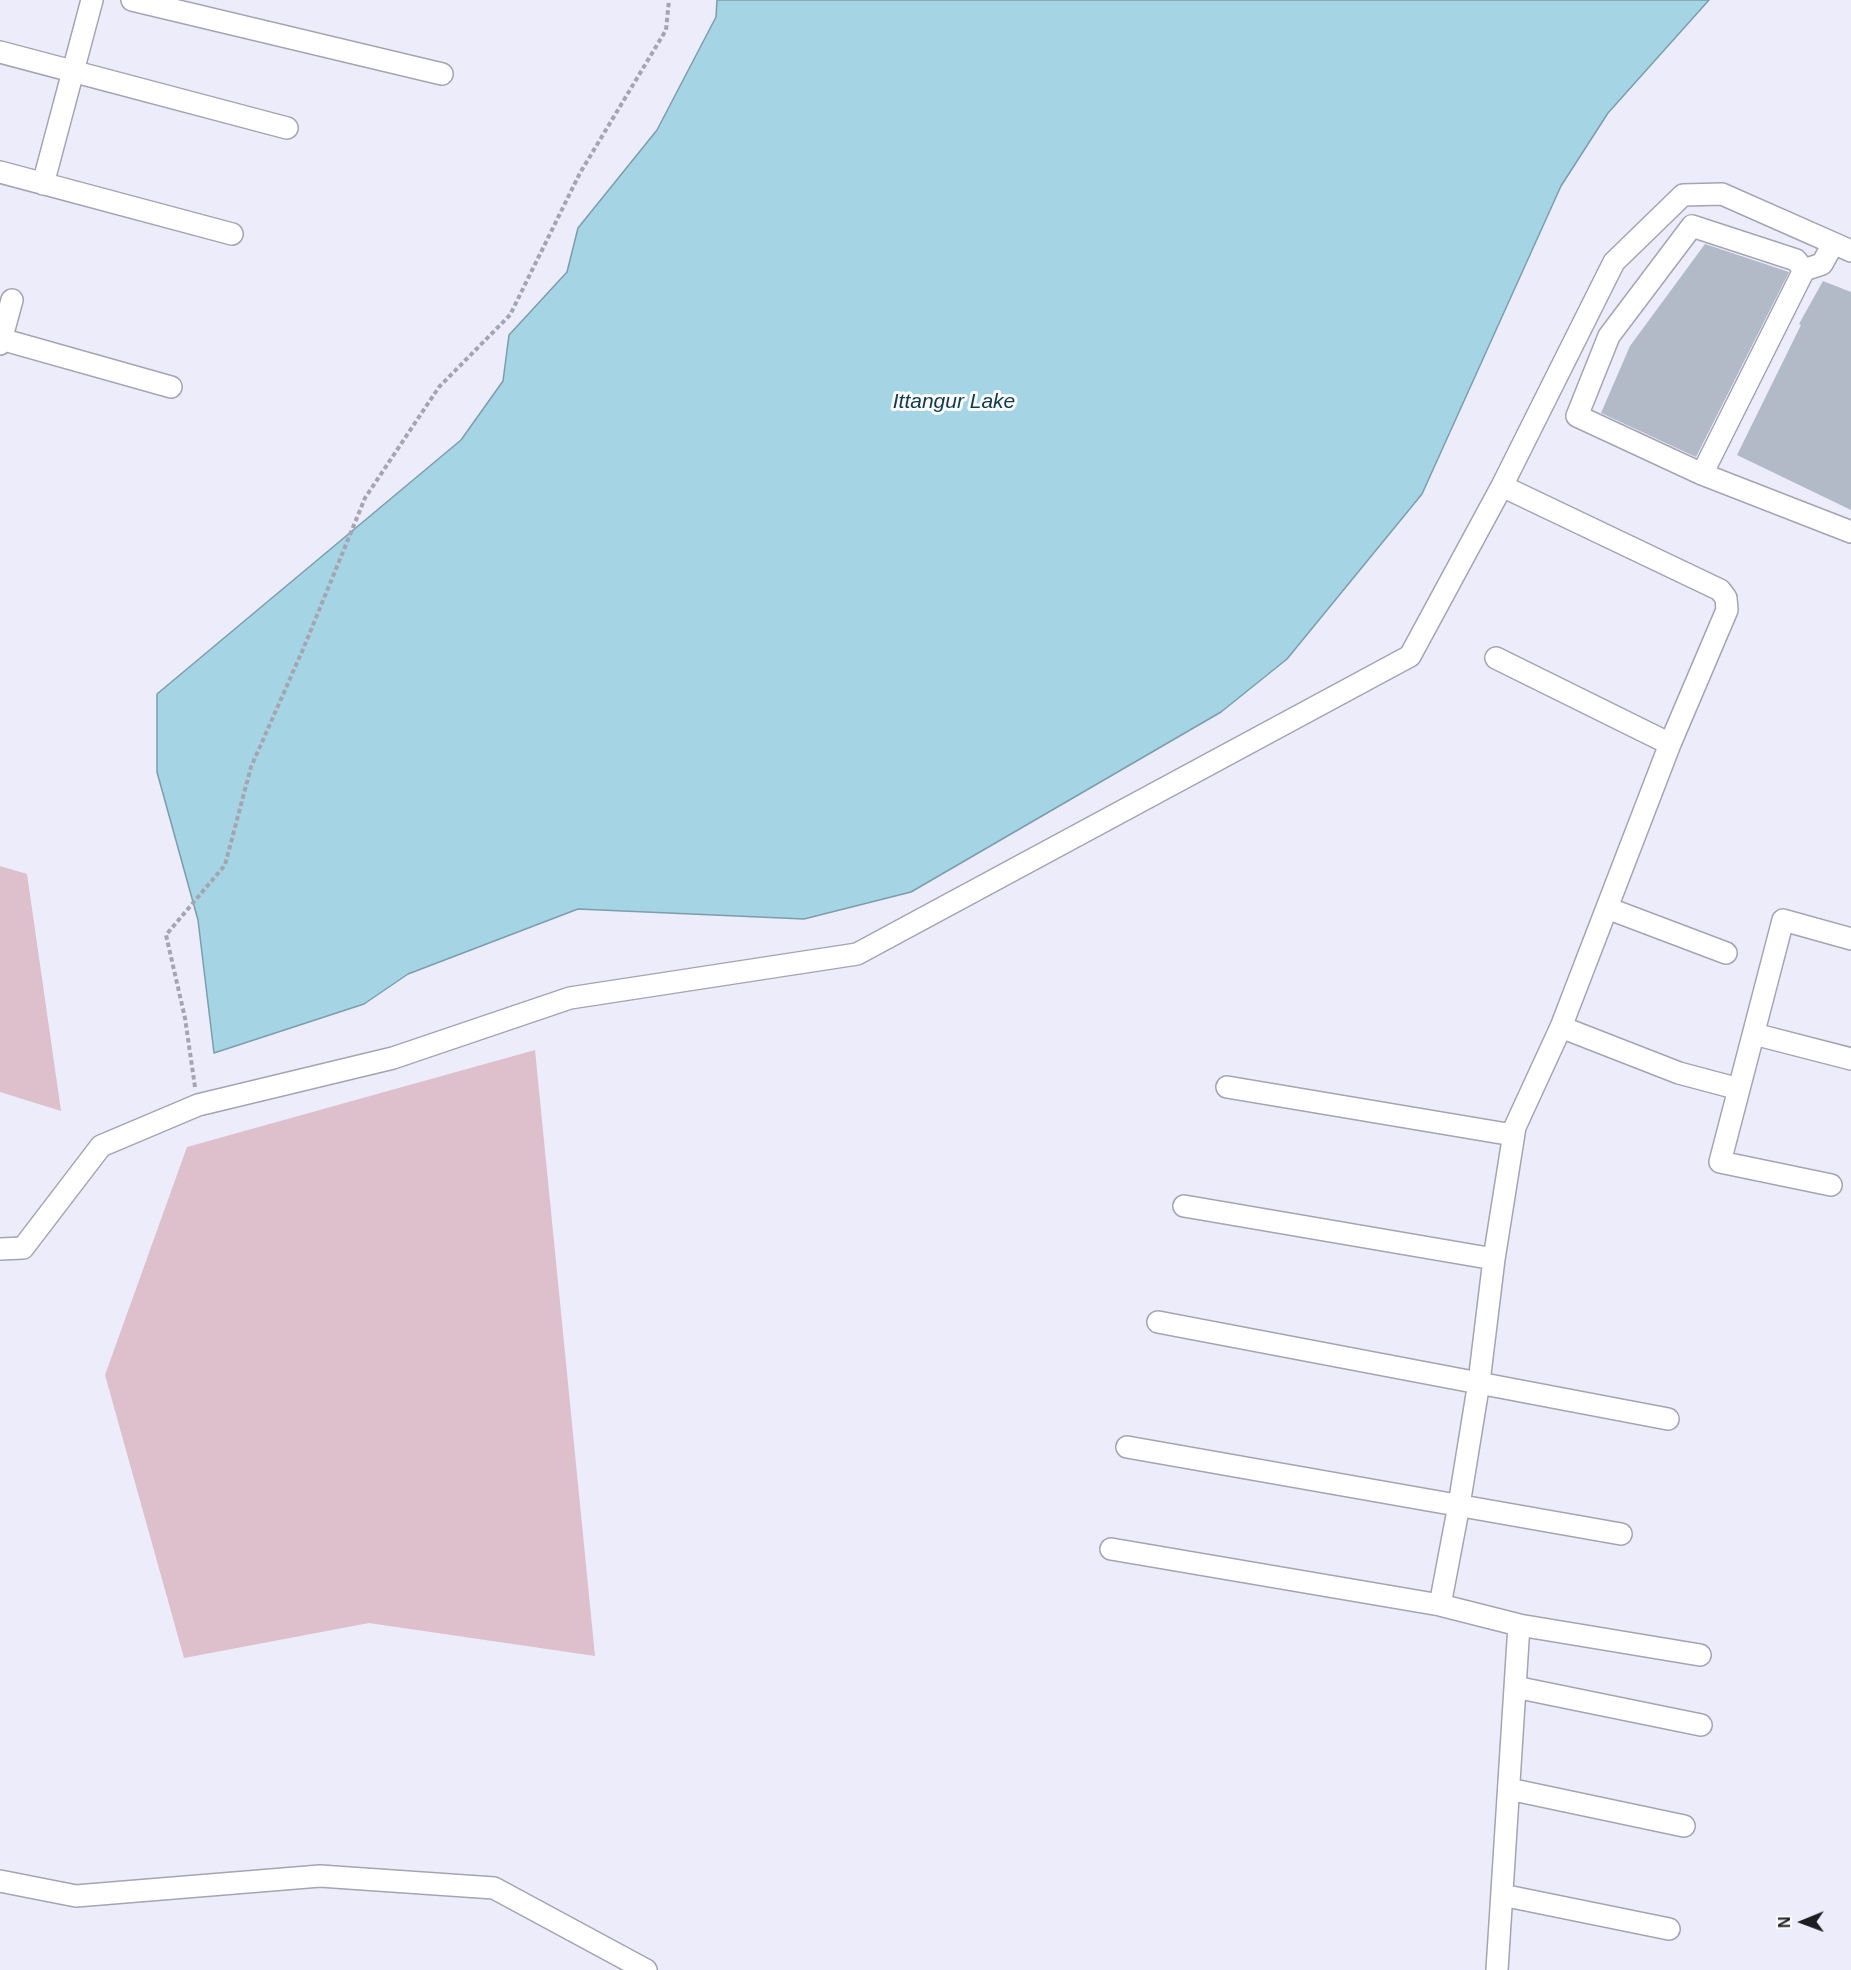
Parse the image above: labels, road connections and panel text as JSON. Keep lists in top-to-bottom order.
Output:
{
  "water": ["Ittangur Lake"],
  "north": "left"
}
